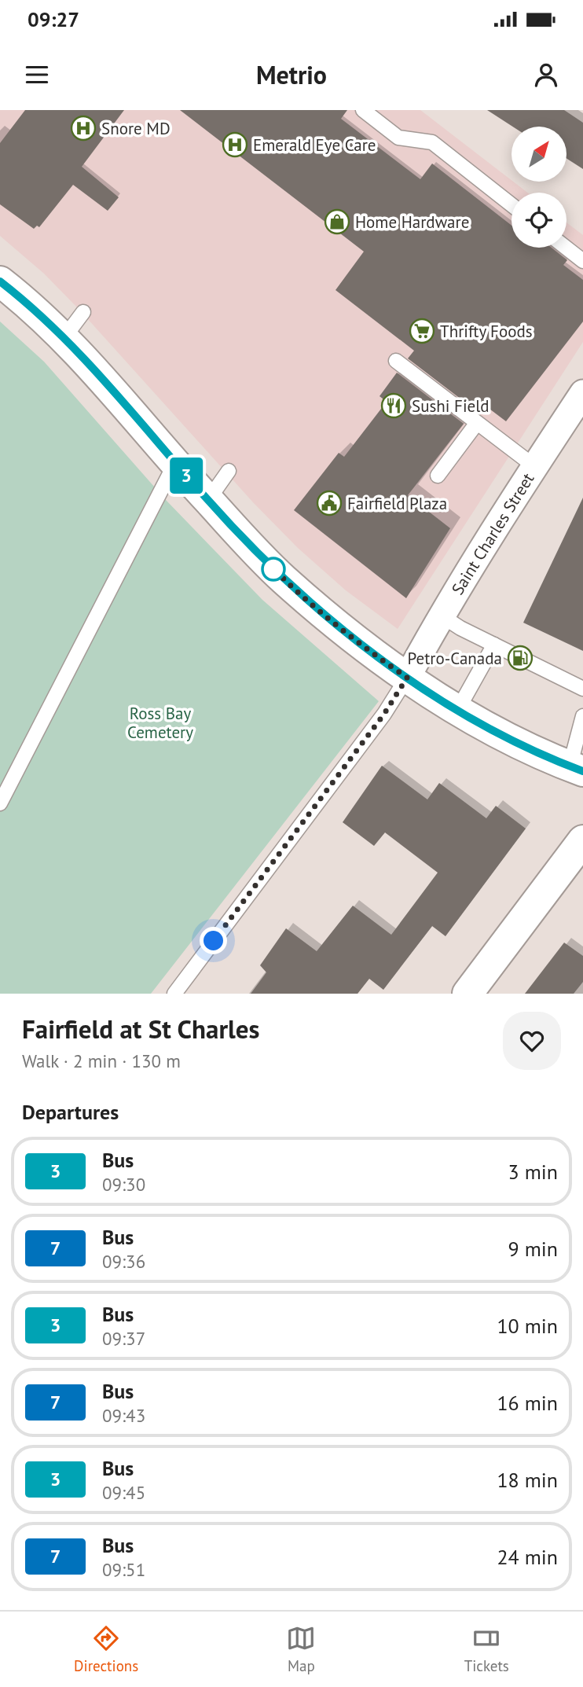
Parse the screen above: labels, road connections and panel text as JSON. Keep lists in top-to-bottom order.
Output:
{
  "streets": {
    "street": ["Saint Charles Street"]
  },
  "parks": ["Ross Bay Cemetery"],
  "places": {
    "hospital": ["Snore MD", "Emerald Eye Care"],
    "shop": ["Home Hardware"],
    "supermarket": ["Thrifty Foods"],
    "restaurant": ["Sushi Field"],
    "public building": ["Fairfield Plaza"],
    "fuel station": ["Petro-Canada"]
  },
  "lines": ["bus line 3"],
  "north": "top right",
  "page": {
    "status": "09:27",
    "header": "Metrio",
    "on_map": "3",
    "heading": [
      ["Fairfield at St Charles", "Walk · 2 min · 130 m"],
      "Departures"
    ],
    "list": [
      {
        "mark": "3",
        "name": "Bus",
        "note": "09:30",
        "value": "3 min"
      },
      {
        "mark": "7",
        "name": "Bus",
        "note": "09:36",
        "value": "9 min"
      },
      {
        "mark": "3",
        "name": "Bus",
        "note": "09:37",
        "value": "10 min"
      },
      {
        "mark": "7",
        "name": "Bus",
        "note": "09:43",
        "value": "16 min"
      },
      {
        "mark": "3",
        "name": "Bus",
        "note": "09:45",
        "value": "18 min"
      },
      {
        "mark": "7",
        "name": "Bus",
        "note": "09:51",
        "value": "24 min"
      }
    ],
    "tabs": ["Directions", "Map", "Tickets"]
  }
}
